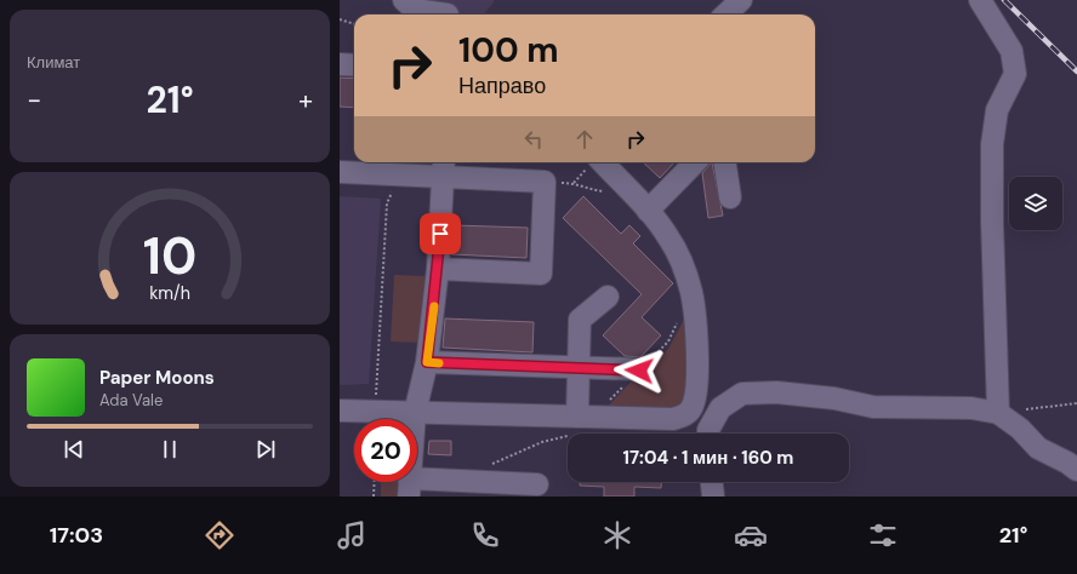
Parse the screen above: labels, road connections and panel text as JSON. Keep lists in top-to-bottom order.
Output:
{
  "page": {
    "tile": "Климат",
    "turn": ["100 m", "Направо"],
    "heat": ["−", "21°", "+"],
    "song": ["Paper Moons", "Ada Vale"],
    "limit": "20",
    "trip": "17:04 · 1 мин · 160 m",
    "tabs": ["17:03", "21°"],
    "gauge": ["10", "km/h"]
  }
}
